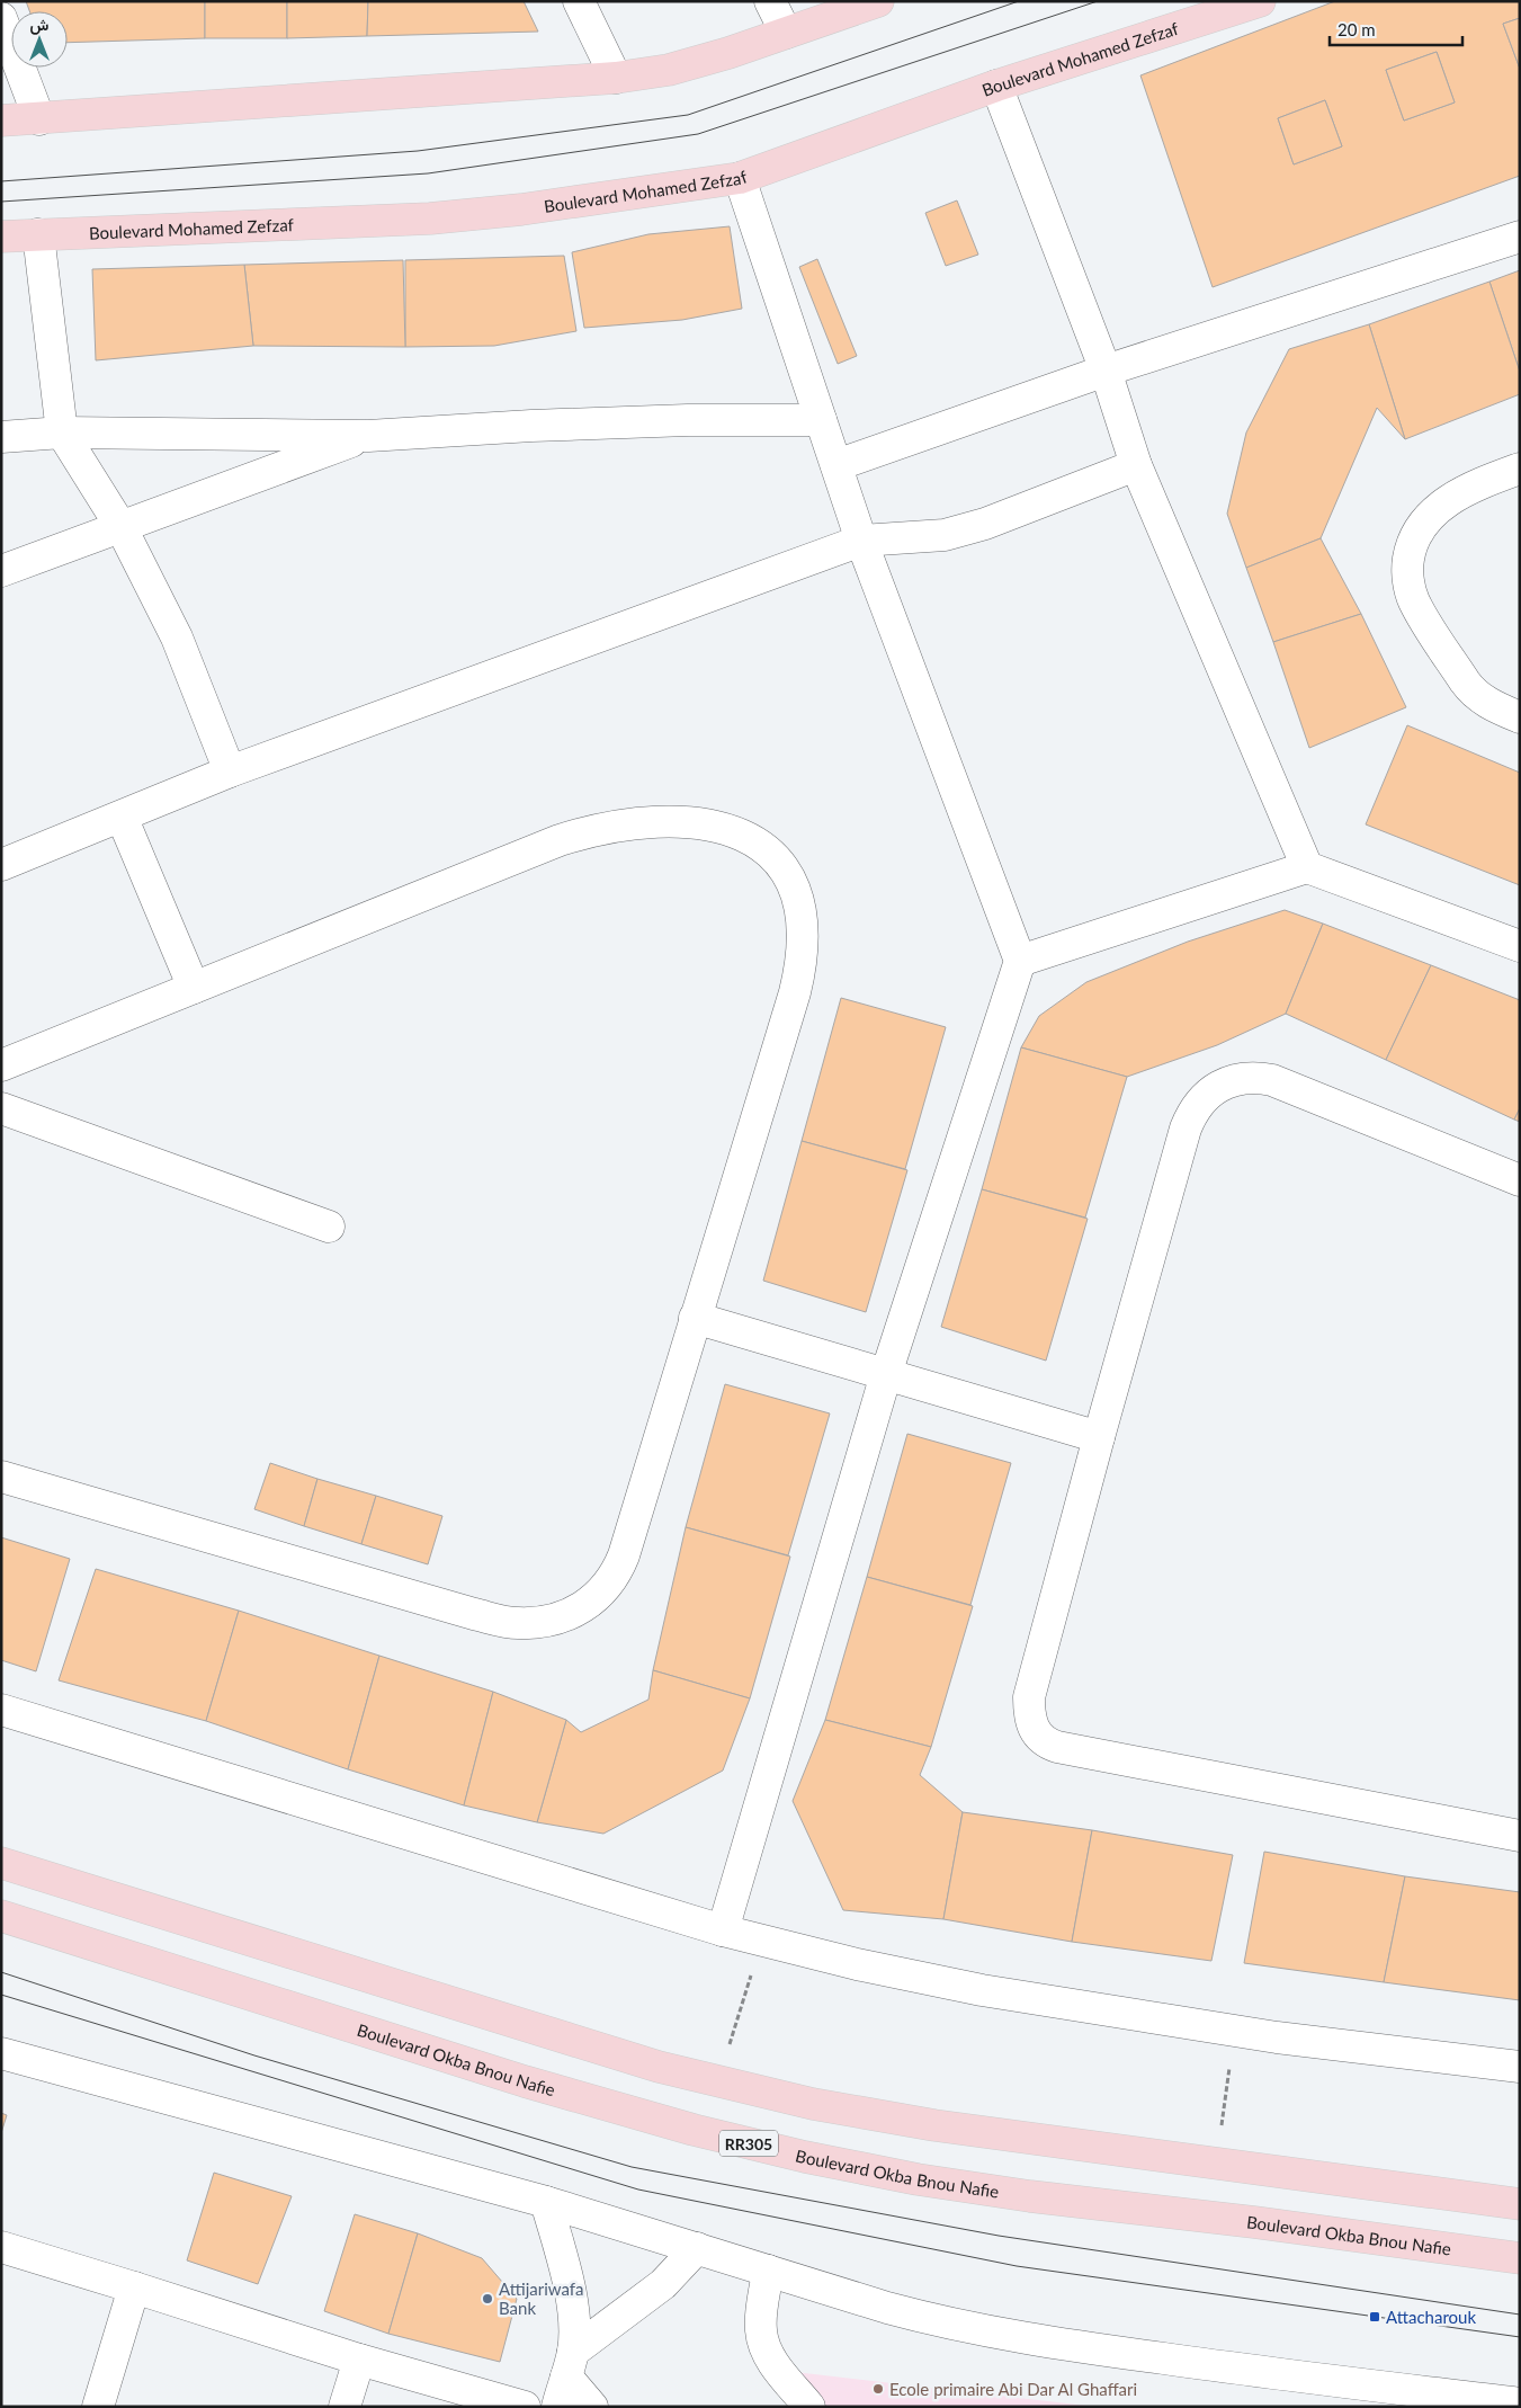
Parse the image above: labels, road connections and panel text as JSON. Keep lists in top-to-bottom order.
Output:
{
  "streets": {
    "main road": ["Boulevard Mohamed Zefzaf", "Boulevard Okba Bnou Nafie", "RR305"]
  },
  "places": {
    "other": ["Attijariwafa Bank", "Ecole primaire Abi Dar Al Ghaffari"],
    "transit": ["Attacharouk"]
  },
  "scale_bar": "20 m",
  "north": "top"
}
